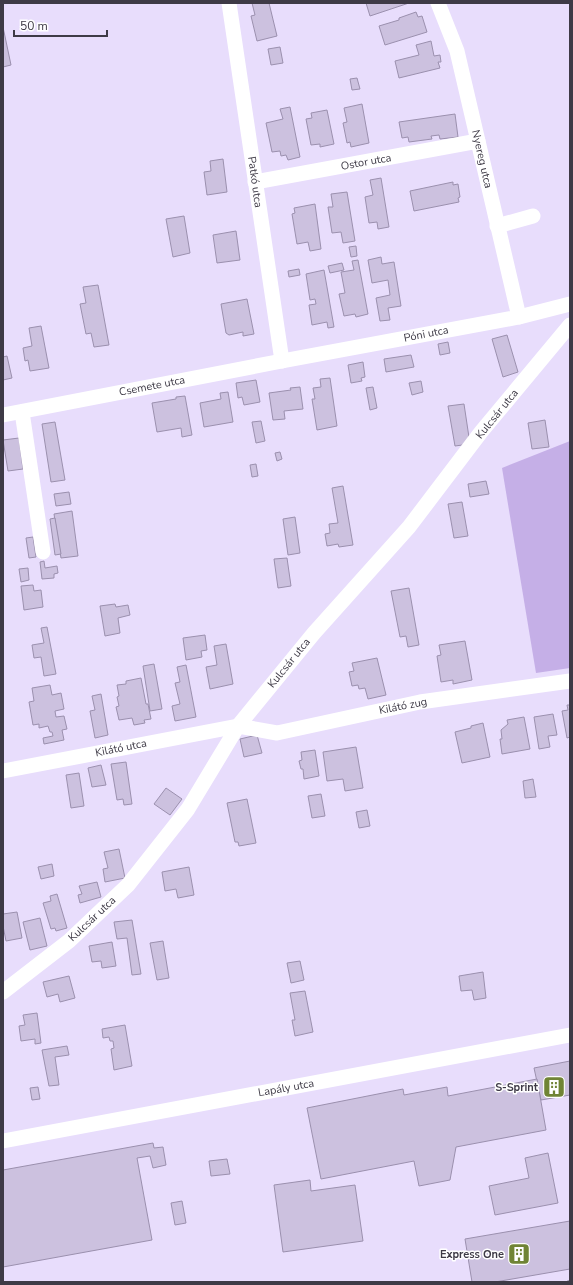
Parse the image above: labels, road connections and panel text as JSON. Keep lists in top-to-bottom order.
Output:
{
  "streets": {
    "street": [
      "Nyereg utca",
      "Ostor utca",
      "Patkó utca",
      "Póni utca",
      "Csemete utca",
      "Kulcsár utca",
      "Kilátó zug",
      "Kilátó utca",
      "Lapály utca"
    ]
  },
  "crossings": [
    ["Nyereg utca", "Ostor utca"],
    ["Nyereg utca", "Póni utca"],
    ["Ostor utca", "Patkó utca"],
    ["Patkó utca", "Póni utca"],
    ["Patkó utca", "Csemete utca"],
    ["Póni utca", "Csemete utca"],
    ["Kulcsár utca", "Kilátó zug"],
    ["Kulcsár utca", "Kilátó utca"],
    ["Kilátó zug", "Kilátó utca"]
  ],
  "places": {
    "building": ["S-Sprint", "Express One"]
  },
  "scale_bar": "50 m"
}
